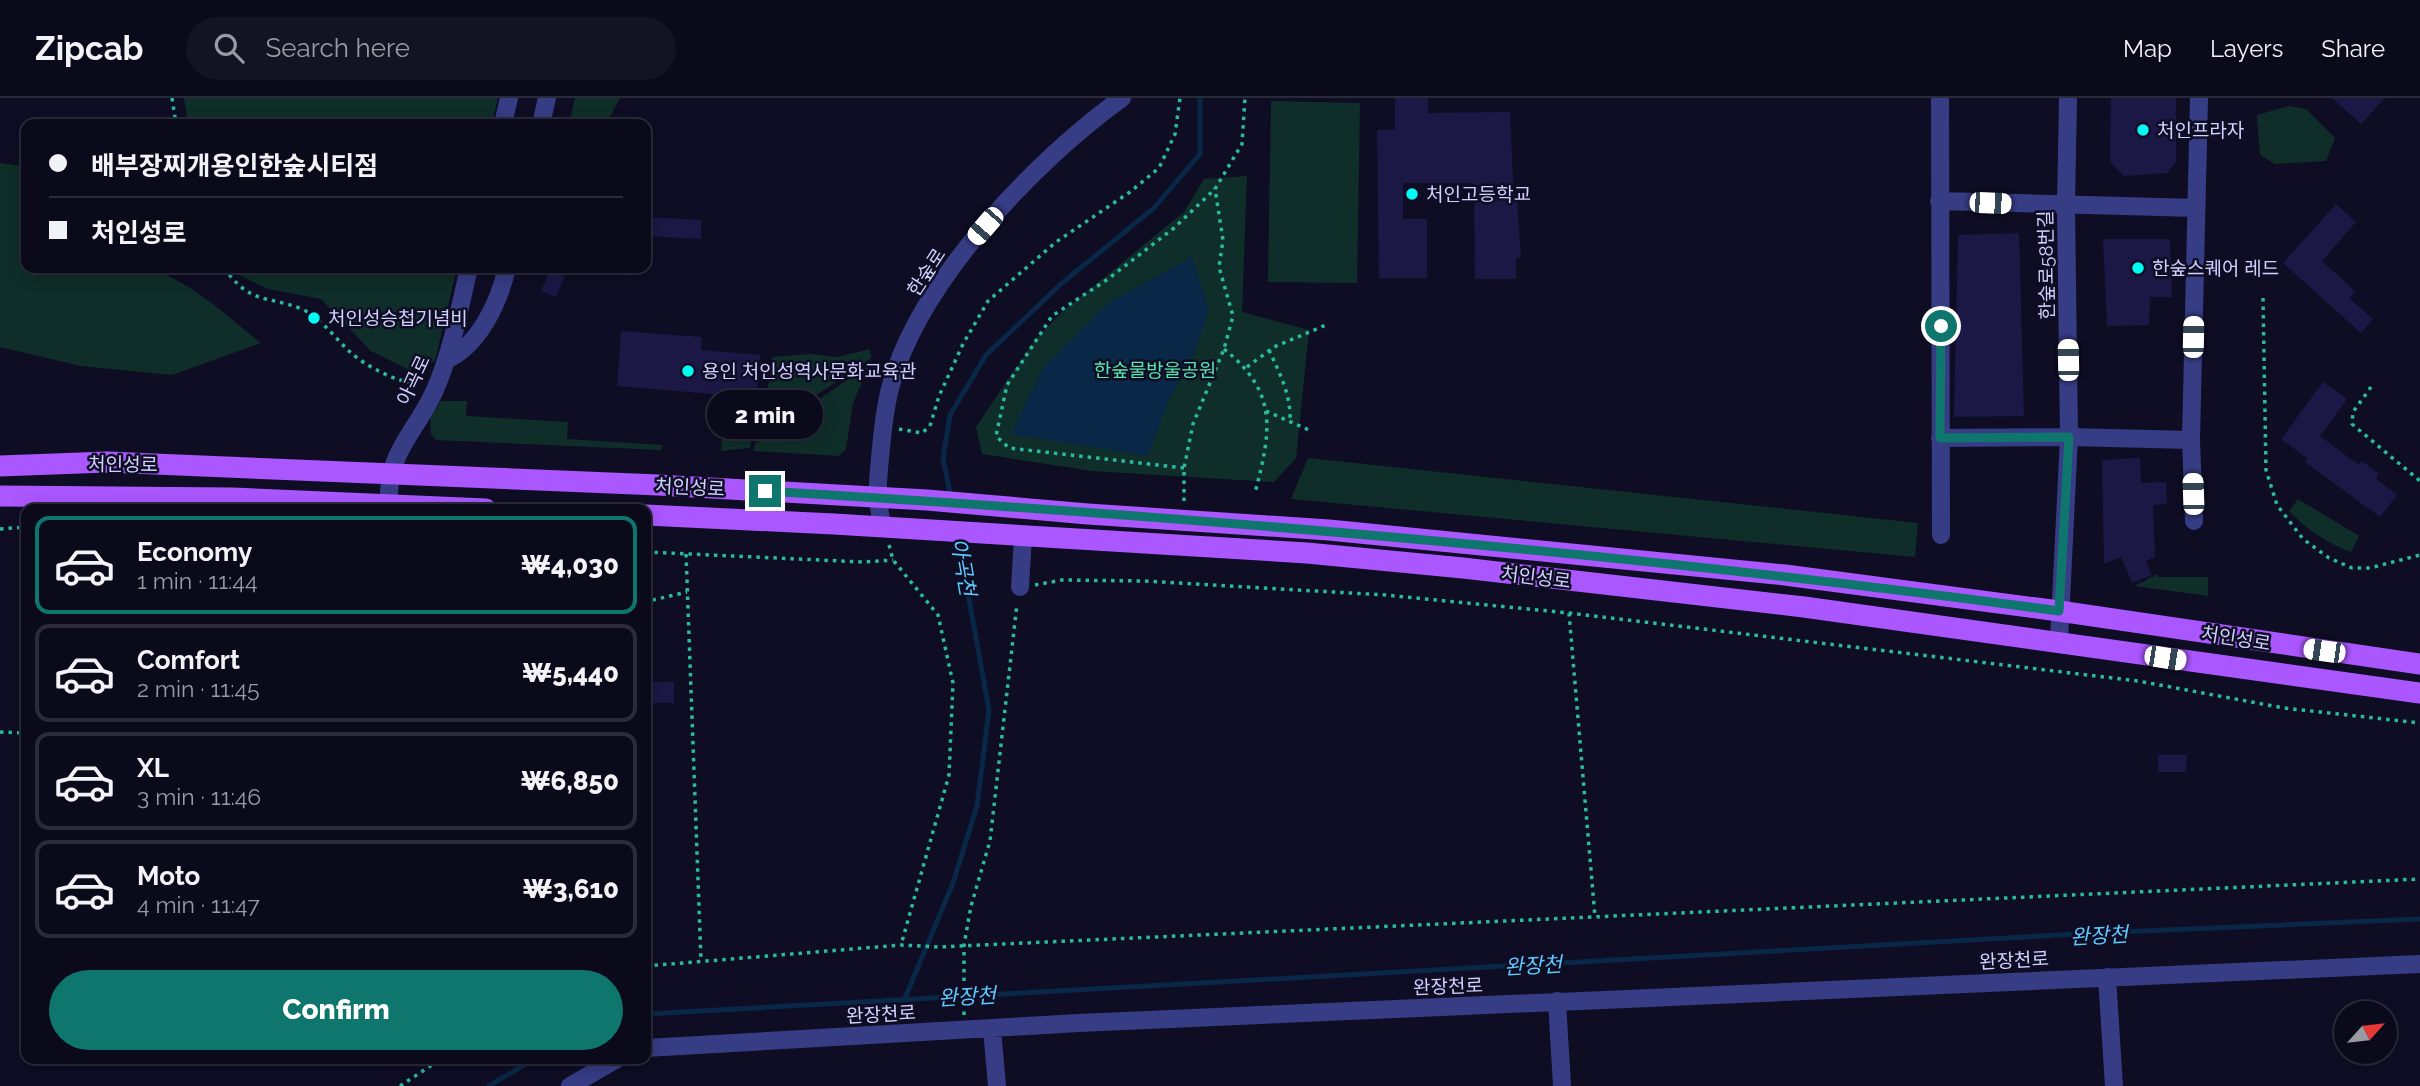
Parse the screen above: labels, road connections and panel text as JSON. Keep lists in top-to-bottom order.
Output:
{
  "streets": {
    "main road": ["처인성로"],
    "street": [
      "한숲로58번길",
      "한숲로",
      "아곡로",
      "완장천로"
    ]
  },
  "crossings": [
    ["한숲로58번길", "처인성로"],
    ["한숲로", "처인성로"],
    ["아곡로", "처인성로"]
  ],
  "water": ["아곡천", "완장천"],
  "parks": ["한숲물방울공원"],
  "places": [
    "처인프라자",
    "처인고등학교",
    "한숲스퀘어 레드",
    "처인성승첩기념비",
    "용인 처인성역사문화교육관"
  ],
  "north": "top right",
  "page": {
    "header": "Zipcab",
    "search": "Search here",
    "nav": ["Map", "Layers", "Share"],
    "banner": ["배부장찌개용인한숲시티점", "처인성로"],
    "bubble": "2 min",
    "list": [
      {
        "name": "Economy",
        "note": "1 min · 11:44",
        "value": "₩4,030"
      },
      {
        "name": "Comfort",
        "note": "2 min · 11:45",
        "value": "₩5,440"
      },
      {
        "name": "XL",
        "note": "3 min · 11:46",
        "value": "₩6,850"
      },
      {
        "name": "Moto",
        "note": "4 min · 11:47",
        "value": "₩3,610"
      }
    ],
    "buttons": "Confirm"
  }
}
